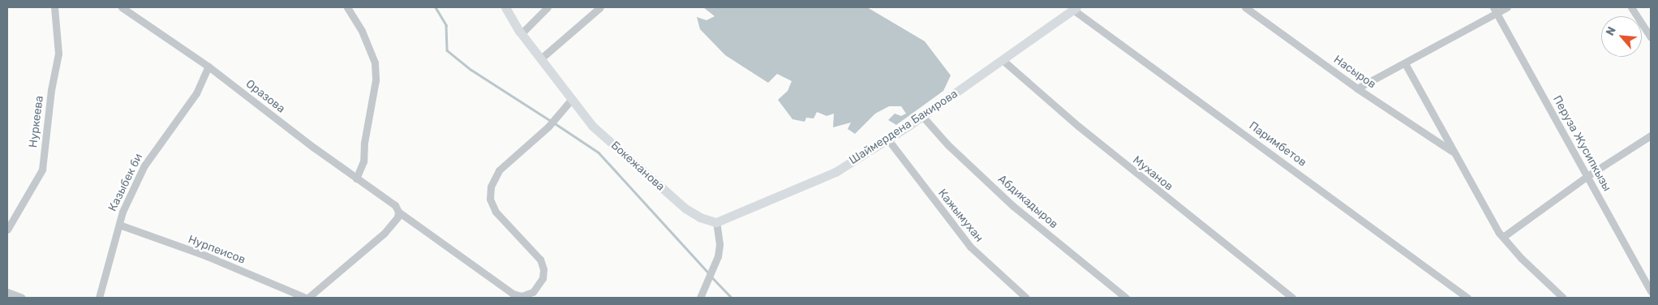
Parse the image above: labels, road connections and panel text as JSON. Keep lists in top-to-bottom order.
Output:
{
  "streets": {
    "street": [
      "Насыров",
      "Оразова",
      "Нуркеева",
      "Шаймердена Бакирова",
      "Перуза Жусипкызы",
      "Паримбетов",
      "Бокежанова",
      "Муханов",
      "Казыбек би",
      "Абдикадыров",
      "Кажымухан",
      "Нурпеисов"
    ]
  },
  "crossings": [
    ["Оразова", "Бокежанова"],
    ["Оразова", "Казыбек би"],
    ["Шаймердена Бакирова", "Паримбетов"],
    ["Шаймердена Бакирова", "Бокежанова"],
    ["Шаймердена Бакирова", "Муханов"],
    ["Шаймердена Бакирова", "Абдикадыров"],
    ["Шаймердена Бакирова", "Кажымухан"],
    ["Казыбек би", "Нурпеисов"]
  ],
  "north": "top left"
}
